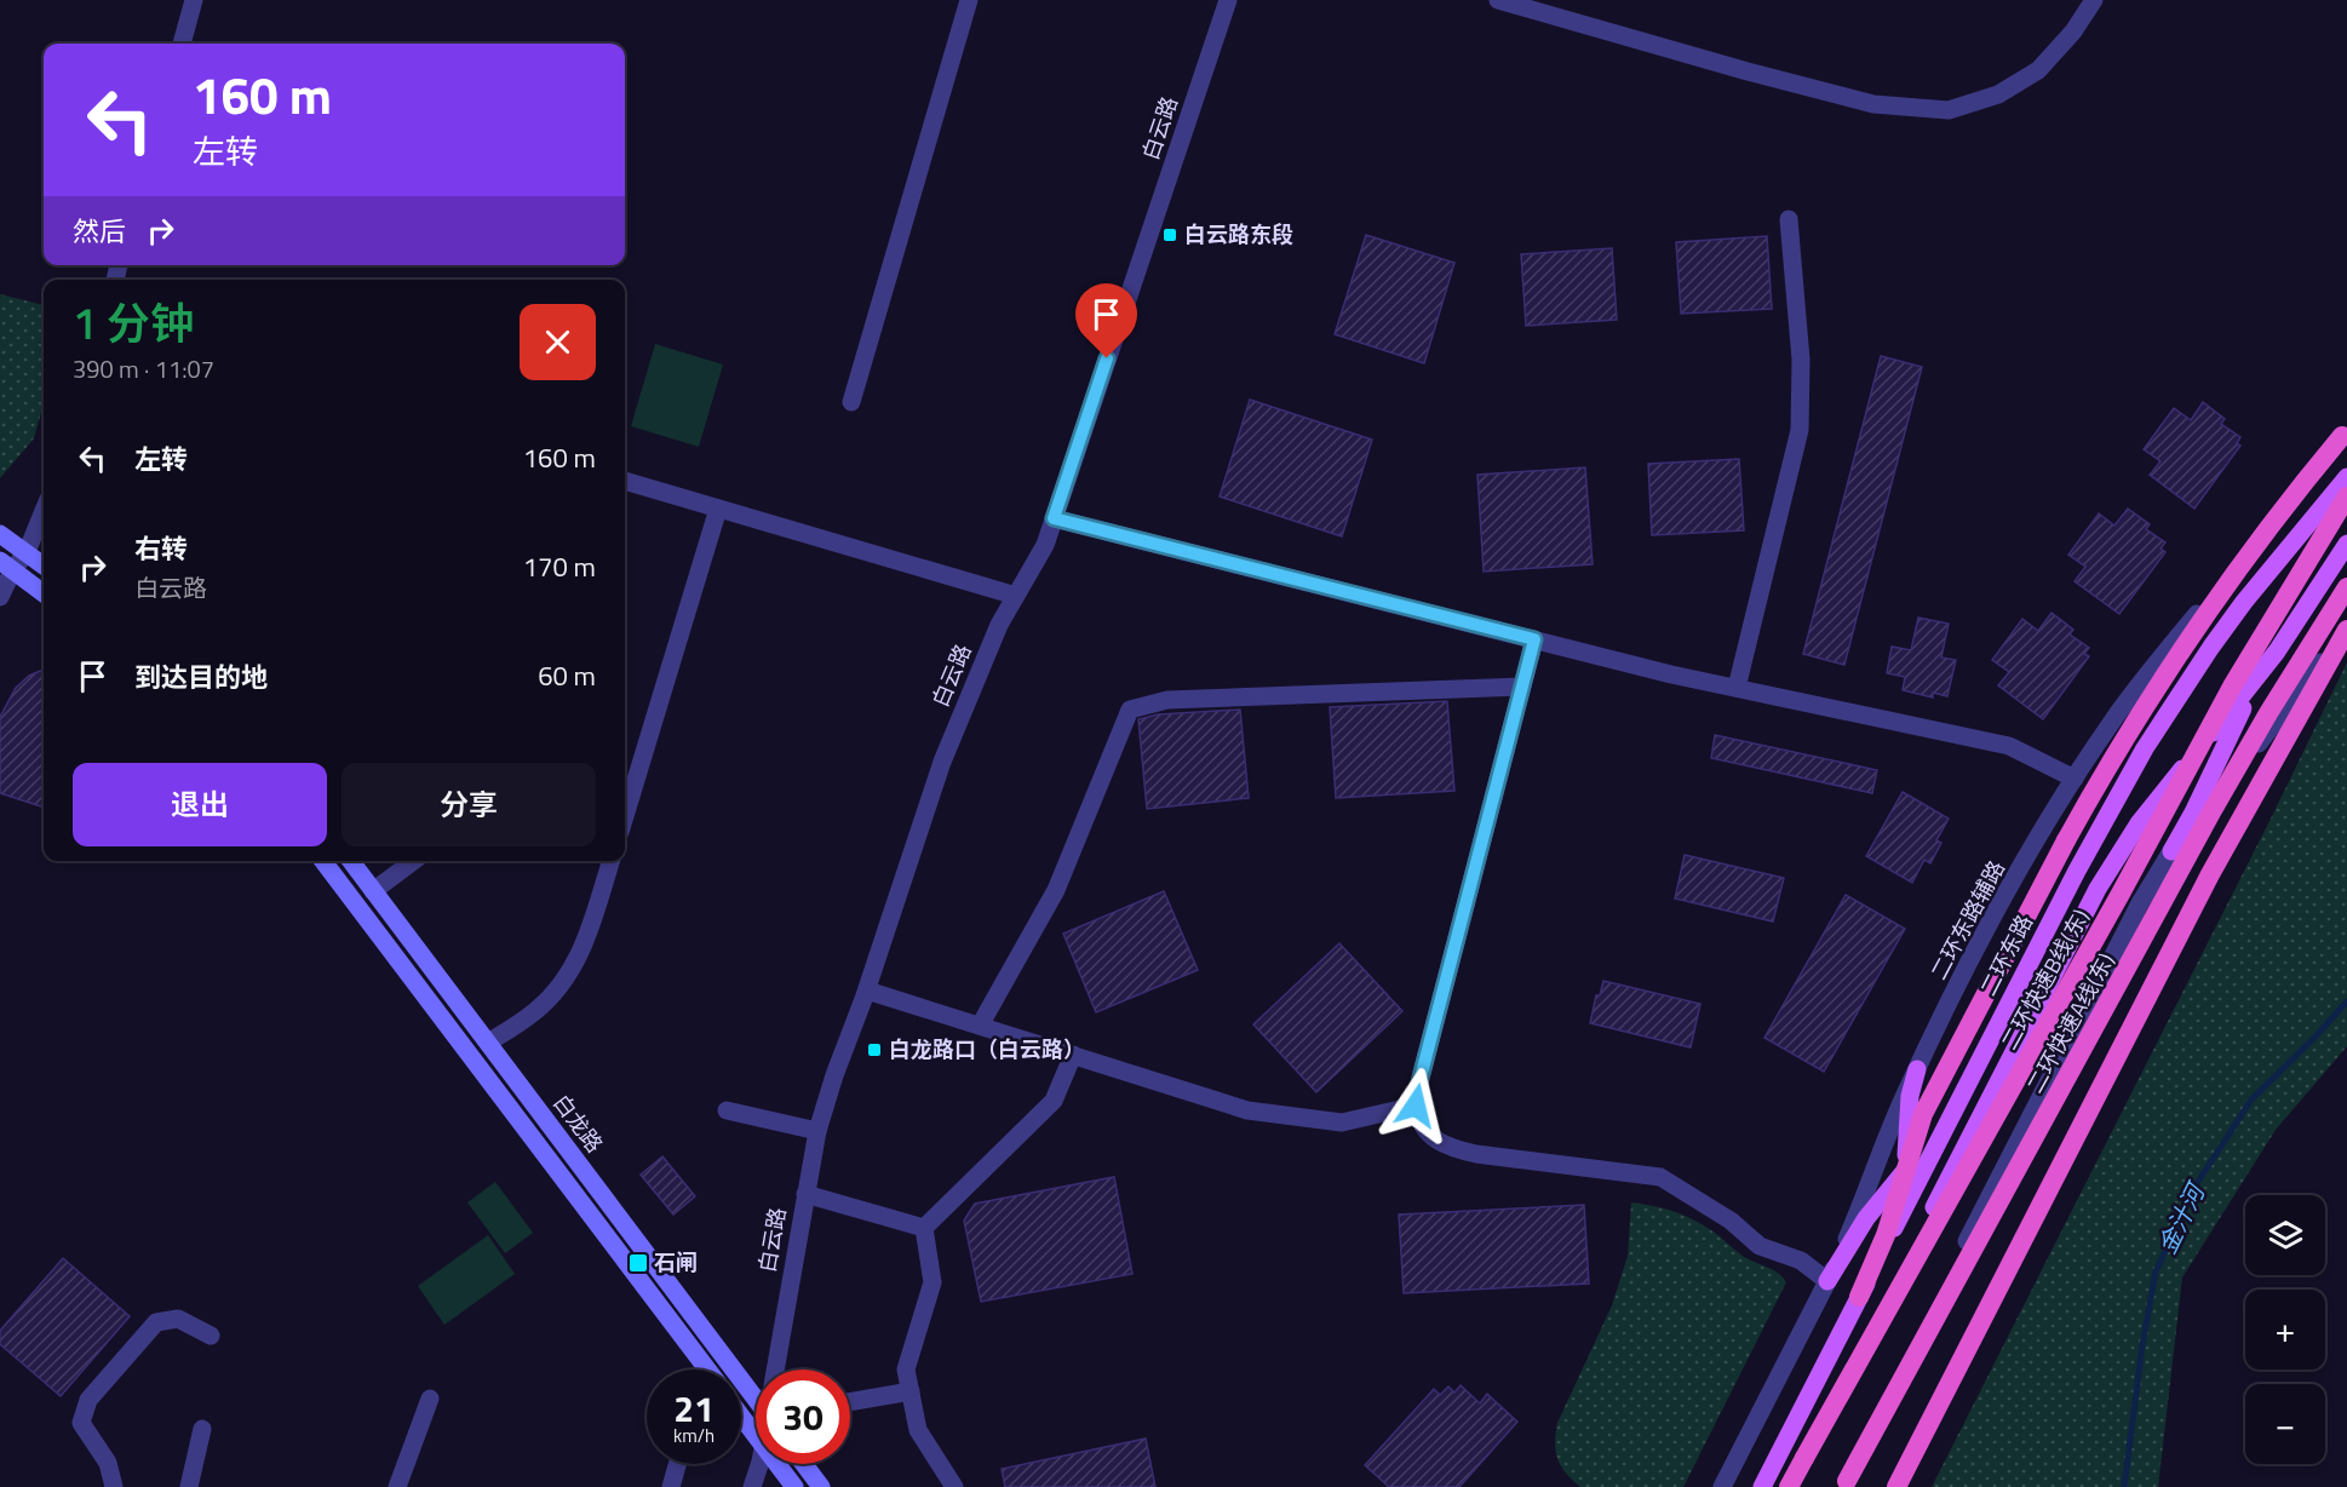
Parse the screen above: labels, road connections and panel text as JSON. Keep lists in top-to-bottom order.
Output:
{
  "streets": {
    "highway": ["二环快速B线(东)", "二环快速A线(东)"],
    "main road": ["二环东路", "白龙路"],
    "street": ["白云路", "二环东路辅路"]
  },
  "water": ["金汁河"],
  "places": {
    "transit": ["白云路东段", "白龙路口（白云路）", "石闸"]
  },
  "page": {
    "turn": ["160 m", "左转"],
    "then": "然后",
    "heading": ["1 分钟", "390 m · 11:07"],
    "list": [
      {
        "name": "左转",
        "value": "160 m"
      },
      {
        "name": "右转",
        "note": "白云路",
        "value": "170 m"
      },
      {
        "name": "到达目的地",
        "value": "60 m"
      }
    ],
    "buttons": ["退出", "分享"],
    "map_buttons": ["+", "−"],
    "speed": "21 km/h",
    "limit": "30"
  }
}
